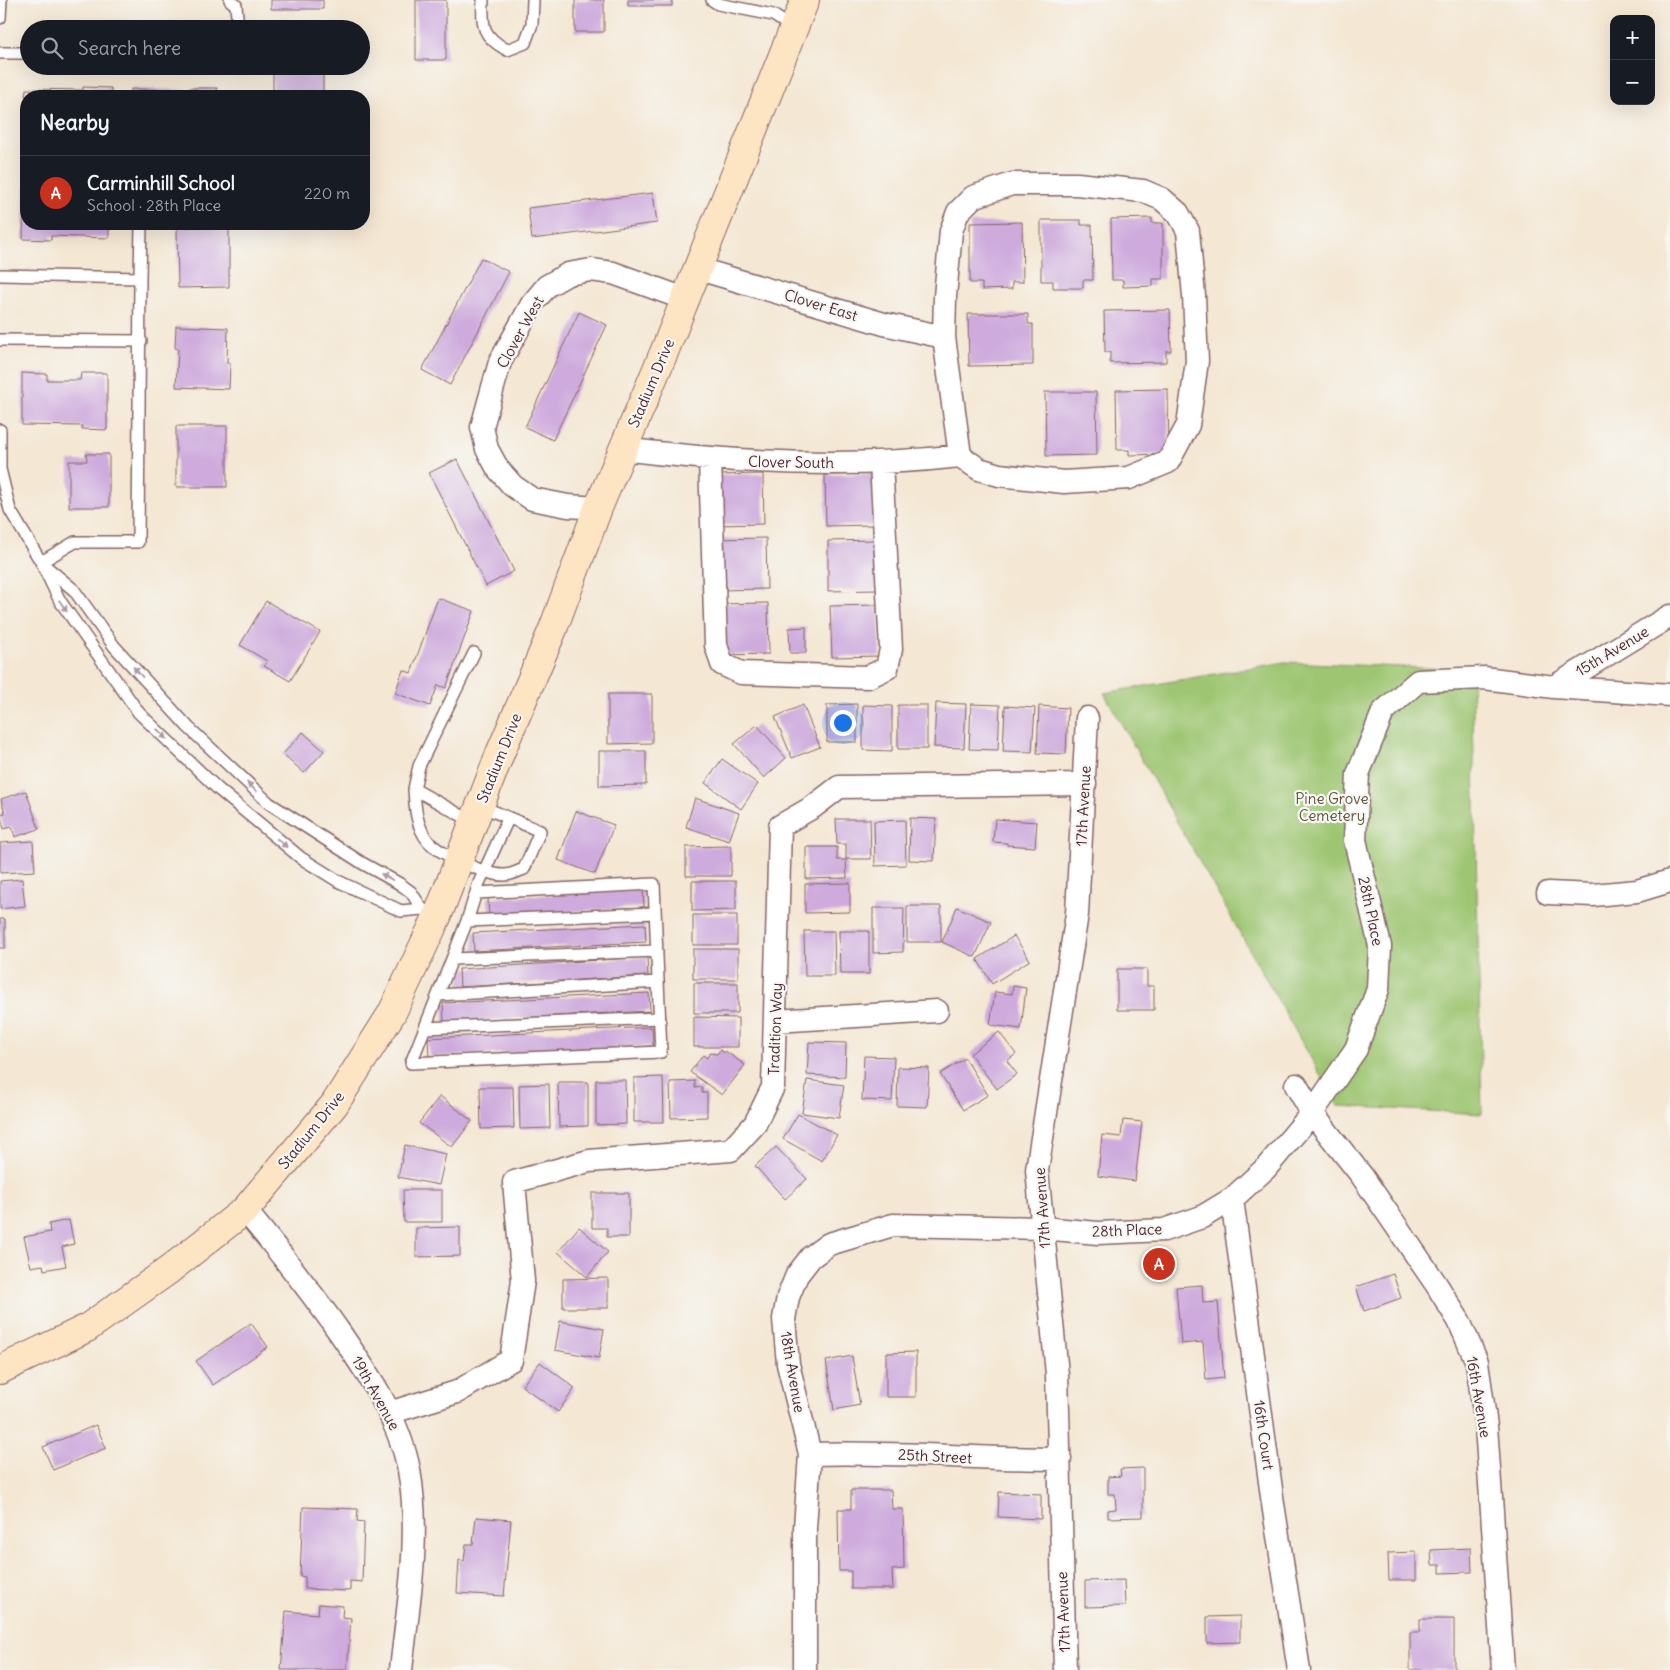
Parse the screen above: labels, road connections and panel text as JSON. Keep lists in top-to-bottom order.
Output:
{
  "streets": {
    "street": [
      "Clover East",
      "Clover West",
      "Stadium Drive",
      "Clover South",
      "15th Avenue",
      "17th Avenue",
      "28th Place",
      "Tradition Way",
      "18th Avenue",
      "19th Avenue",
      "16th Avenue",
      "16th Court",
      "25th Street"
    ]
  },
  "crossings": [
    ["Clover East", "Stadium Drive"],
    ["Clover West", "Stadium Drive"],
    ["Stadium Drive", "Clover South"],
    ["Stadium Drive", "19th Avenue"],
    ["15th Avenue", "28th Place"],
    ["17th Avenue", "28th Place"],
    ["17th Avenue", "Tradition Way"],
    ["17th Avenue", "18th Avenue"],
    ["17th Avenue", "25th Street"],
    ["28th Place", "18th Avenue"],
    ["28th Place", "16th Avenue"],
    ["28th Place", "16th Court"],
    ["Tradition Way", "19th Avenue"],
    ["18th Avenue", "25th Street"]
  ],
  "parks": ["Pine Grove Cemetery"],
  "page": {
    "map_buttons": ["+", "−"],
    "search": "Search here",
    "heading": "Nearby",
    "list": [
      {
        "mark": "A",
        "name": "Carminhill School",
        "note": "School · 28th Place",
        "value": "220 m"
      }
    ],
    "pins": "A"
  }
}
